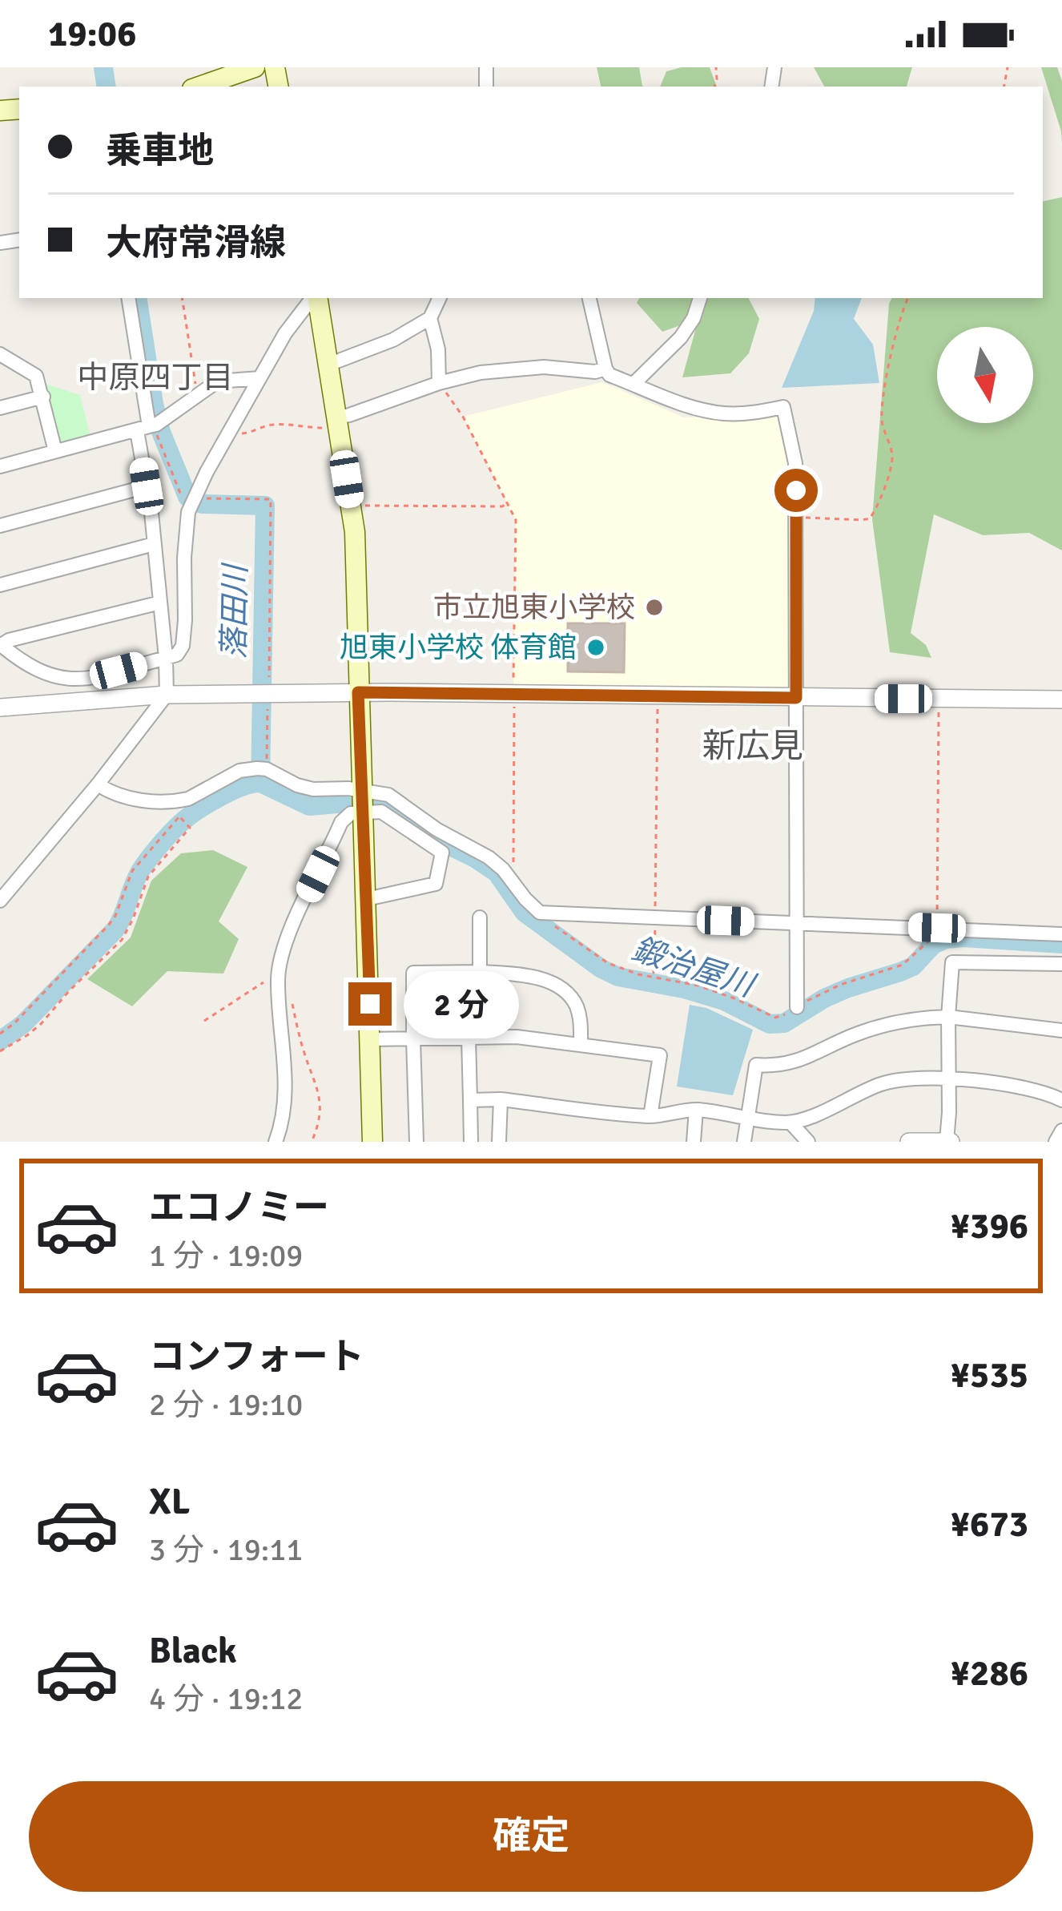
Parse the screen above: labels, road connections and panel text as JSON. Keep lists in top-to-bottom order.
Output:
{
  "districts": ["中原四丁目", "新広見"],
  "water": ["落田川", "鍛治屋川"],
  "places": ["市立旭東小学校", "旭東小学校 体育館"],
  "north": "bottom",
  "page": {
    "status": "19:06",
    "banner": ["乗車地", "大府常滑線"],
    "bubble": "2 分",
    "list": [
      {
        "name": "エコノミー",
        "note": "1 分 · 19:09",
        "value": "¥396"
      },
      {
        "name": "コンフォート",
        "note": "2 分 · 19:10",
        "value": "¥535"
      },
      {
        "name": "XL",
        "note": "3 分 · 19:11",
        "value": "¥673"
      },
      {
        "name": "Black",
        "note": "4 分 · 19:12",
        "value": "¥286"
      }
    ],
    "buttons": "確定"
  }
}
